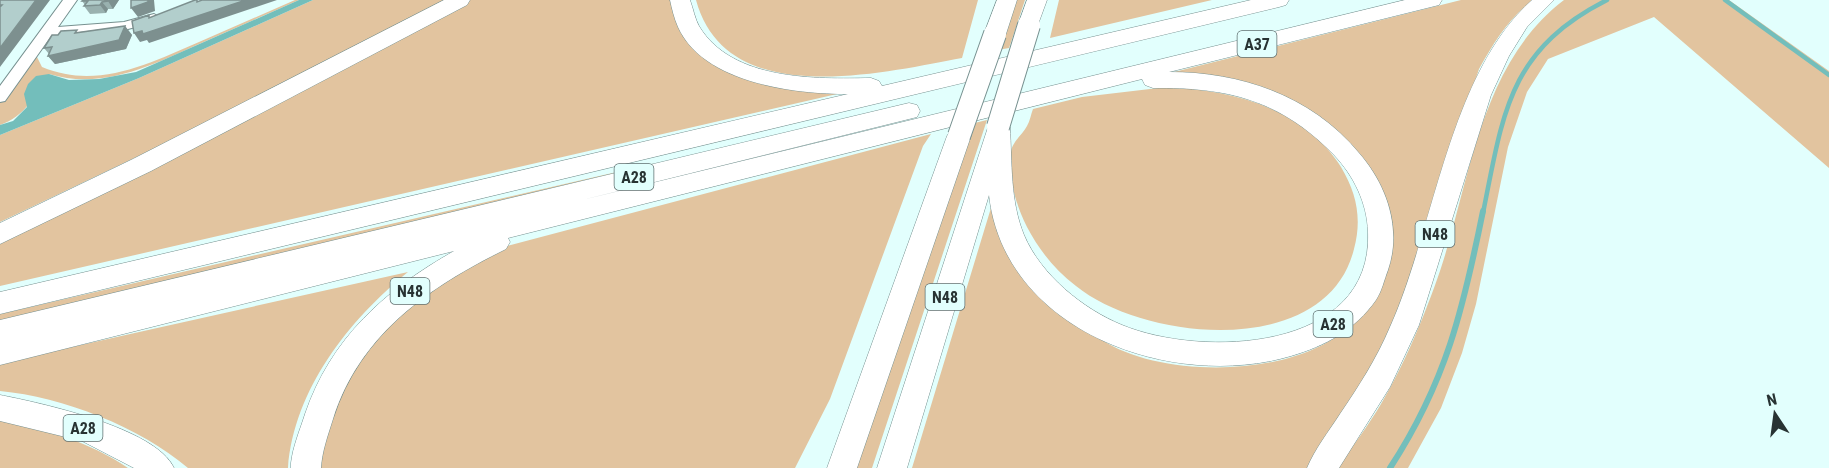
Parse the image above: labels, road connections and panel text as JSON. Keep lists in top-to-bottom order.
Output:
{
  "streets": {
    "highway": ["A37", "A28", "N48"]
  },
  "crossings": [
    ["A37", "A28"],
    ["A28", "N48"]
  ],
  "north": "top"
}
